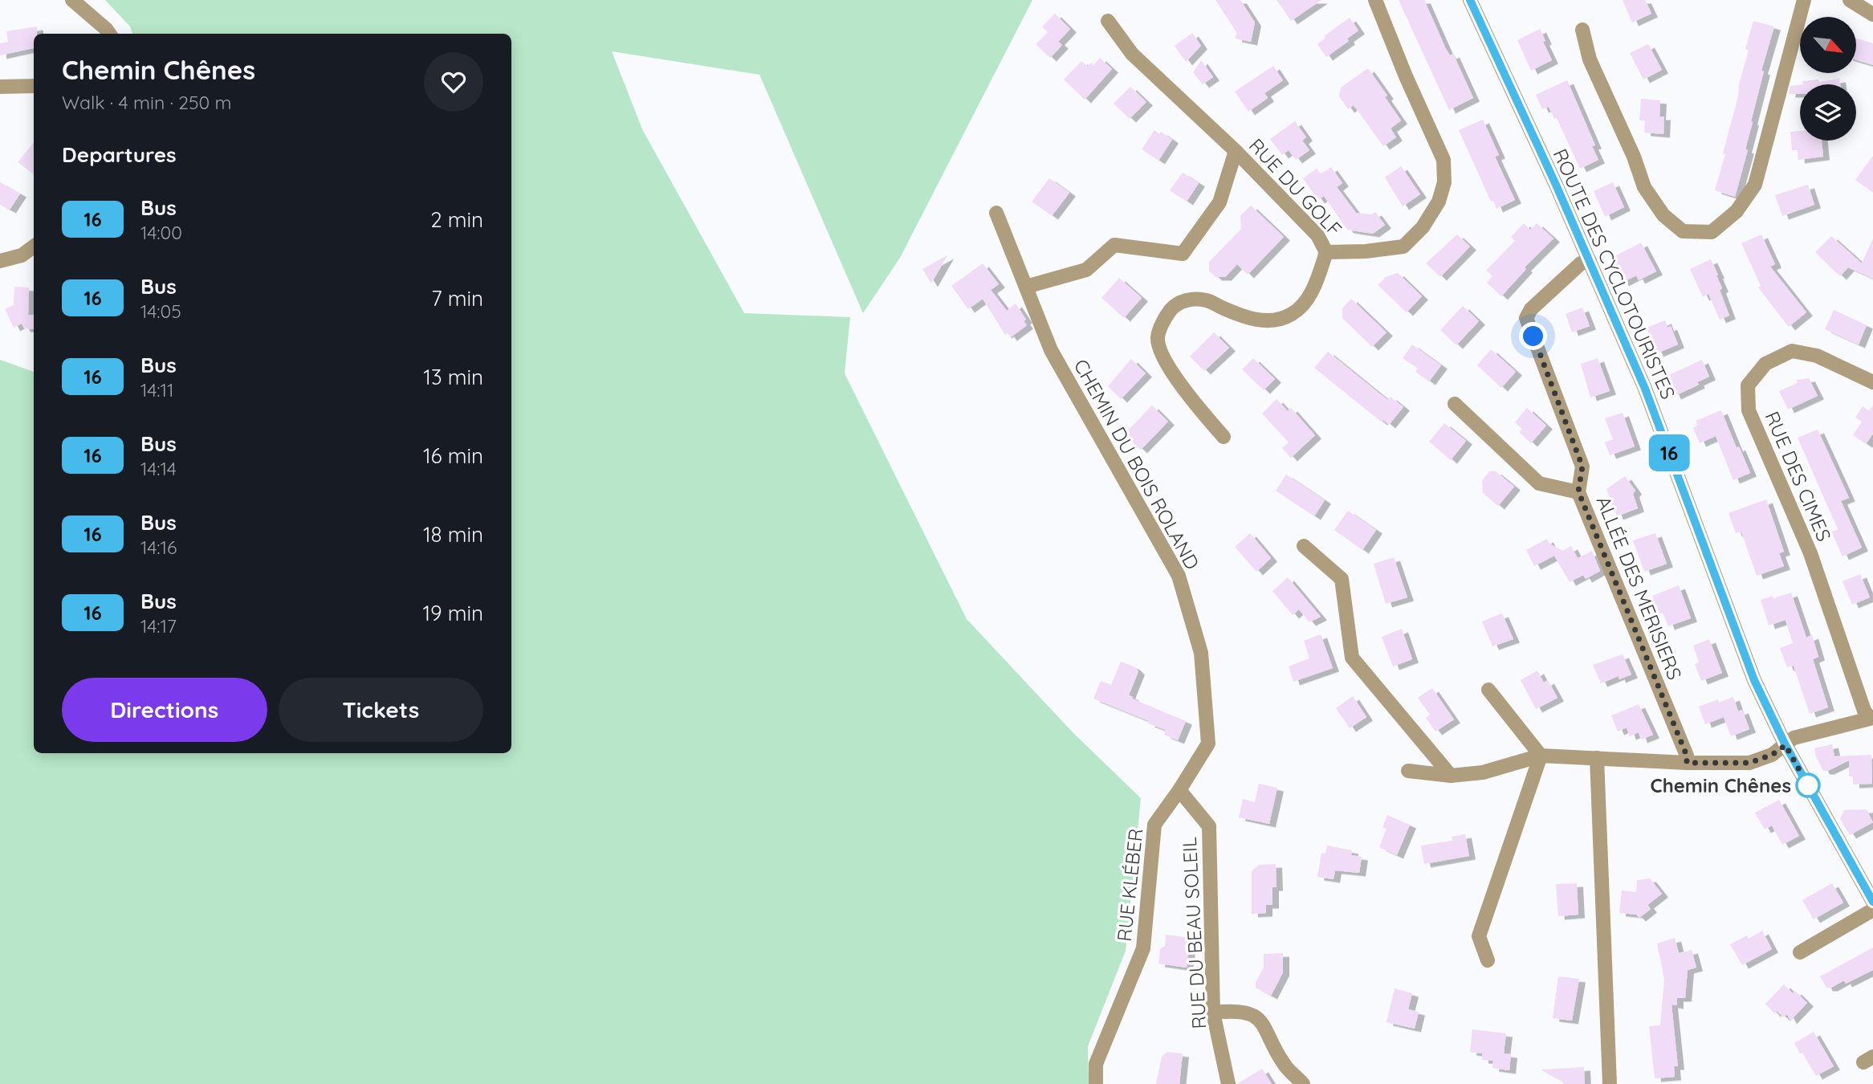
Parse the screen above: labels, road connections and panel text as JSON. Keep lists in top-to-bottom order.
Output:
{
  "streets": {
    "street": [
      "RUE DU GOLF",
      "ROUTE DES CYCLOTOURISTES",
      "CHEMIN DU BOIS ROLAND",
      "RUE DES CIMES",
      "ALLÉE DES MERISIERS",
      "RUE KLÉBER",
      "RUE DU BEAU SOLEIL"
    ]
  },
  "crossings": [
    ["ROUTE DES CYCLOTOURISTES", "ALLÉE DES MERISIERS"],
    ["CHEMIN DU BOIS ROLAND", "RUE KLÉBER"],
    ["RUE KLÉBER", "RUE DU BEAU SOLEIL"]
  ],
  "places": ["Chemin Chênes"],
  "lines": ["bus line 16"],
  "north": "bottom right",
  "page": {
    "on_map": "16",
    "heading": [
      ["Chemin Chênes", "Walk · 4 min · 250 m"],
      "Departures"
    ],
    "list": [
      {
        "mark": "16",
        "name": "Bus",
        "note": "14:00",
        "value": "2 min"
      },
      {
        "mark": "16",
        "name": "Bus",
        "note": "14:05",
        "value": "7 min"
      },
      {
        "mark": "16",
        "name": "Bus",
        "note": "14:11",
        "value": "13 min"
      },
      {
        "mark": "16",
        "name": "Bus",
        "note": "14:14",
        "value": "16 min"
      },
      {
        "mark": "16",
        "name": "Bus",
        "note": "14:16",
        "value": "18 min"
      },
      {
        "mark": "16",
        "name": "Bus",
        "note": "14:17",
        "value": "19 min"
      }
    ],
    "buttons": ["Directions", "Tickets"]
  }
}
